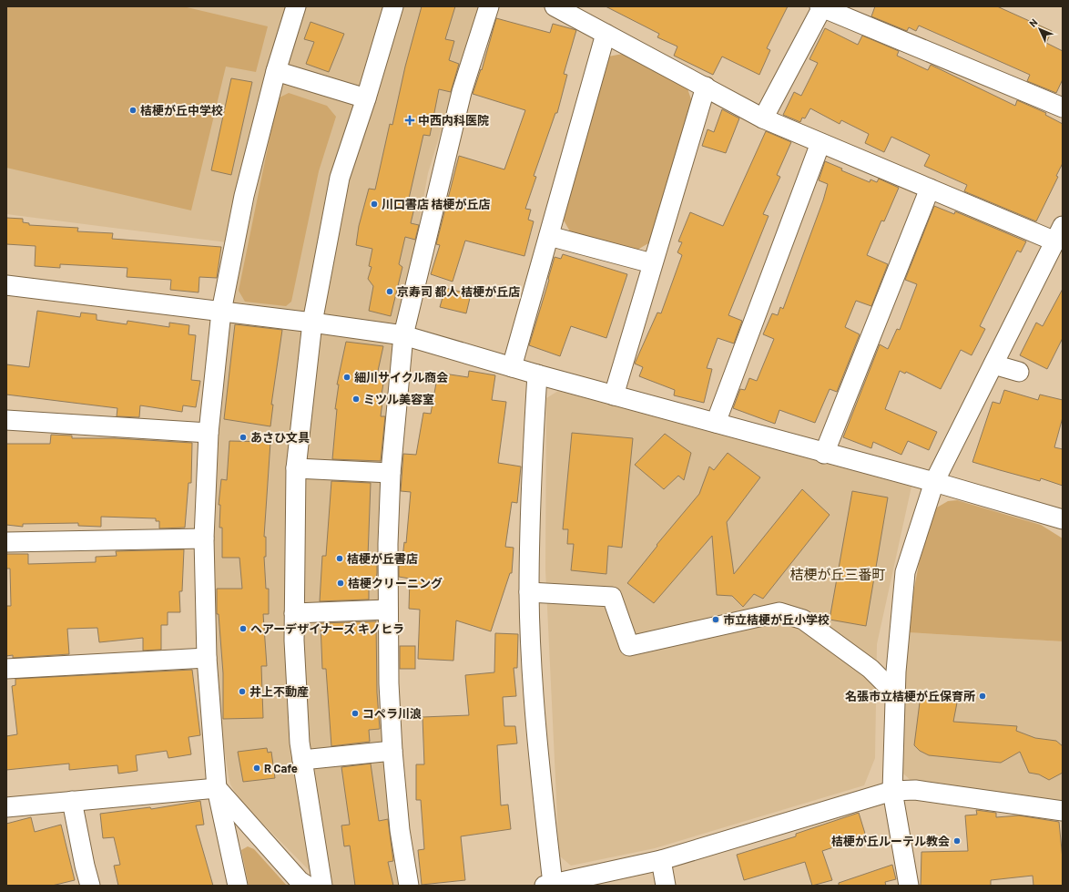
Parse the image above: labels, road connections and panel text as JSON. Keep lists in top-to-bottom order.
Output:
{
  "districts": ["桔梗が丘三番町"],
  "places": {
    "other": [
      "桔梗が丘中学校",
      "川口書店 桔梗が丘店",
      "京寿司 都人 桔梗が丘店",
      "細川サイクル商会",
      "ミツル美容室",
      "あさひ文具",
      "桔梗が丘書店",
      "桔梗クリーニング",
      "市立桔梗が丘小学校",
      "ヘアーデザイナーズ キノヒラ",
      "井上不動産",
      "名張市立桔梗が丘保育所",
      "コペラ川浪",
      "R Cafe",
      "桔梗が丘ルーテル教会"
    ],
    "health": ["中西内科医院"]
  },
  "north": "top left"
}
